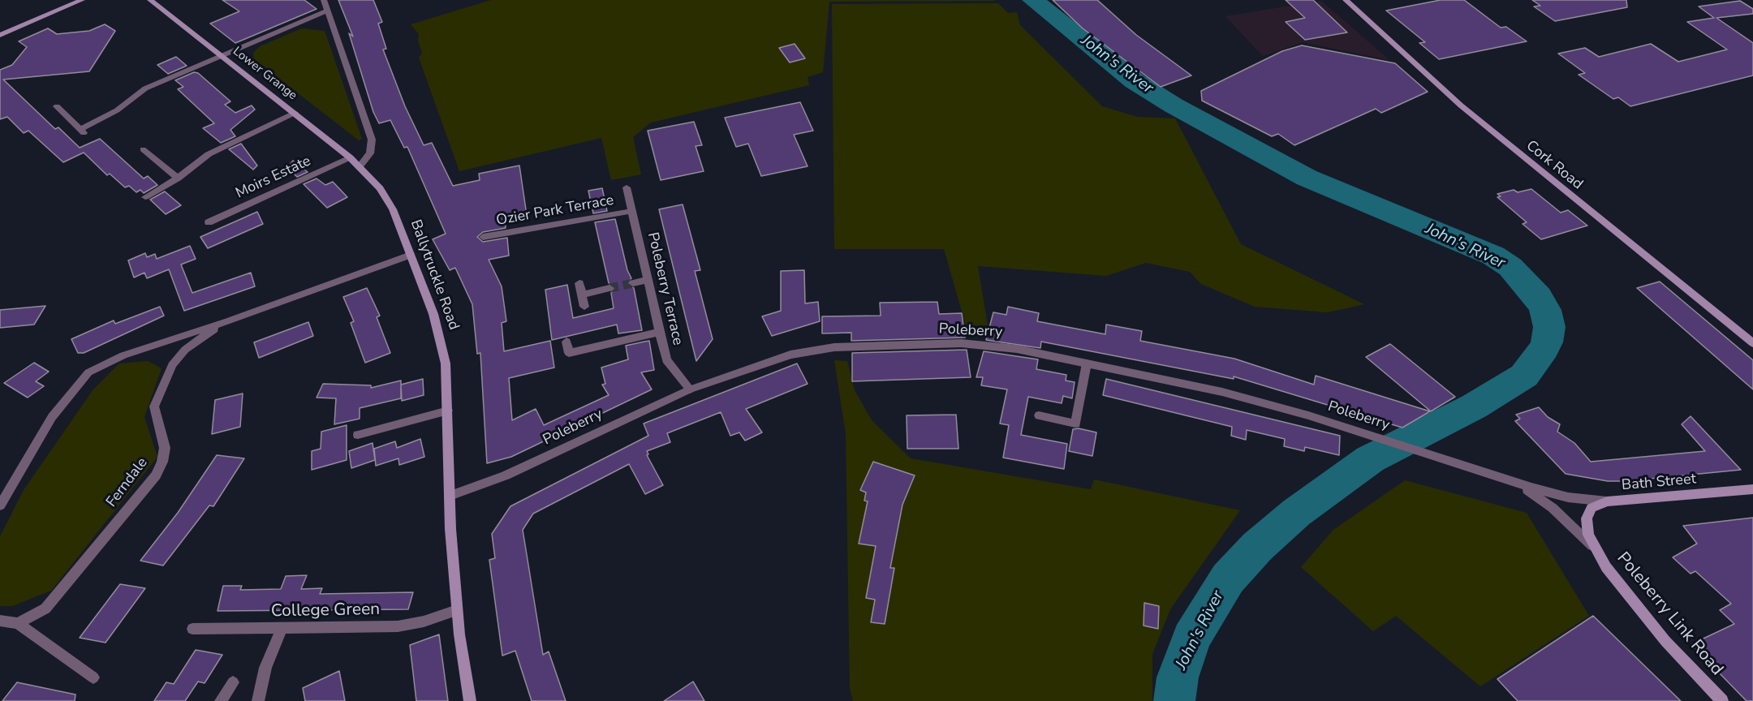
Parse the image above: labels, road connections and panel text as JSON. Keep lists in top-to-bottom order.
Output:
{
  "streets": {
    "main road": [
      "Lower Grange",
      "Cork Road",
      "Ballytruckle Road",
      "Bath Street",
      "Poleberry Link Road"
    ],
    "street": [
      "Moirs Estate",
      "Ozier Park Terrace",
      "Poleberry Terrace",
      "Poleberry",
      "Ferndale",
      "College Green"
    ]
  },
  "crossings": [
    ["Lower Grange", "Moirs Estate"],
    ["Lower Grange", "Ballytruckle Road"],
    ["Ozier Park Terrace", "Poleberry Terrace"],
    ["Ballytruckle Road", "Poleberry"],
    ["Ballytruckle Road", "Ferndale"],
    ["Ballytruckle Road", "College Green"],
    ["Poleberry Terrace", "Poleberry"],
    ["Poleberry", "Bath Street"],
    ["Poleberry", "Poleberry Link Road"],
    ["Bath Street", "Poleberry Link Road"]
  ],
  "water": ["John's River"]
}
